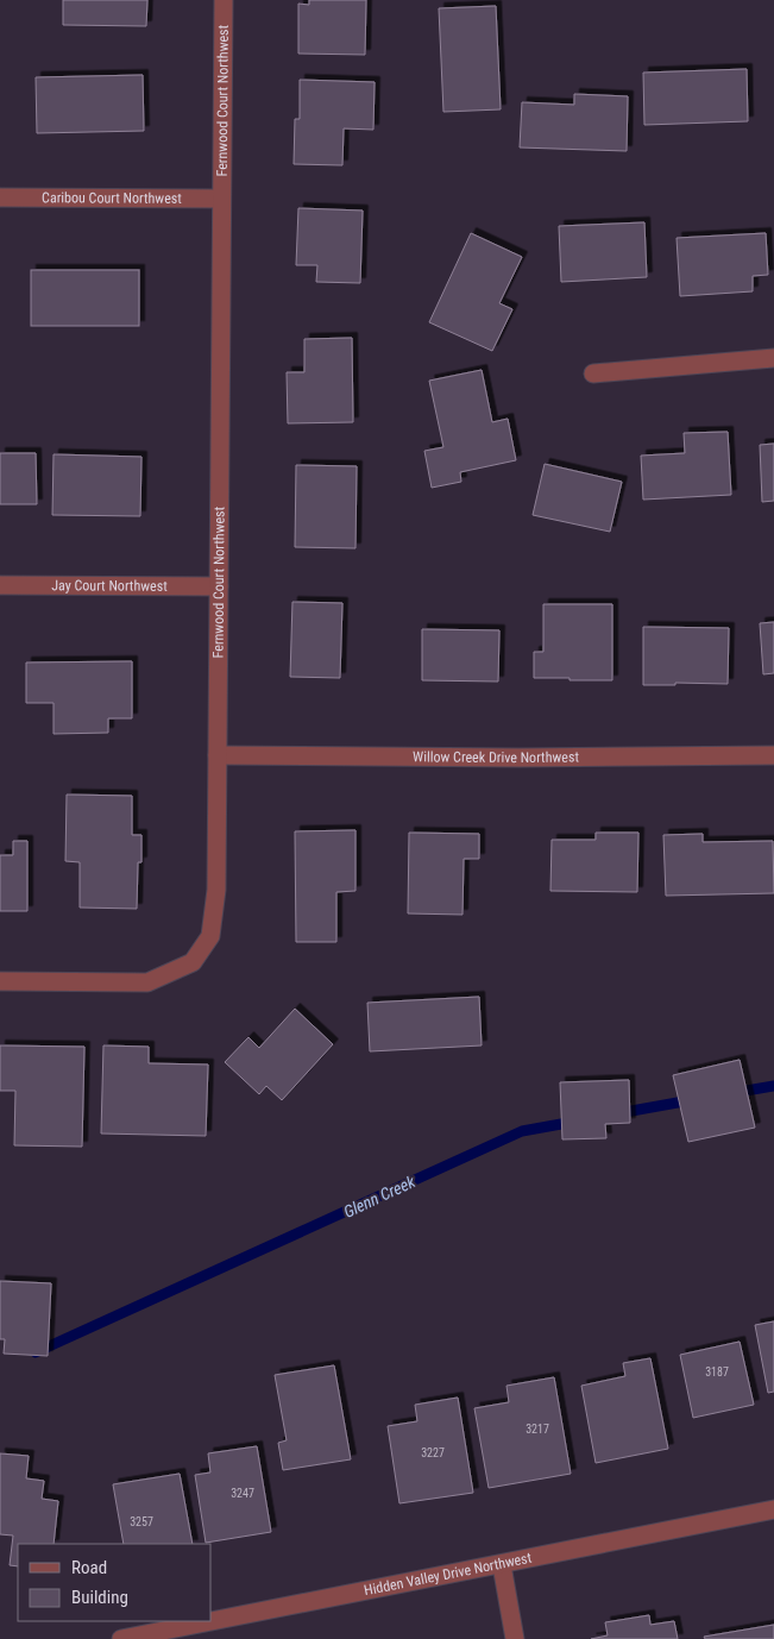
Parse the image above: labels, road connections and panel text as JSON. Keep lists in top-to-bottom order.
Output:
{
  "streets": {
    "street": [
      "Fernwood Court Northwest",
      "Caribou Court Northwest",
      "Jay Court Northwest",
      "Willow Creek Drive Northwest",
      "Hidden Valley Drive Northwest"
    ]
  },
  "crossings": [
    ["Fernwood Court Northwest", "Caribou Court Northwest"],
    ["Fernwood Court Northwest", "Jay Court Northwest"],
    ["Fernwood Court Northwest", "Willow Creek Drive Northwest"]
  ],
  "water": ["Glenn Creek"],
  "house_numbers": [
    "3187",
    "3217",
    "3227",
    "3247",
    "3257"
  ],
  "legend": ["Road", "Building"]
}
